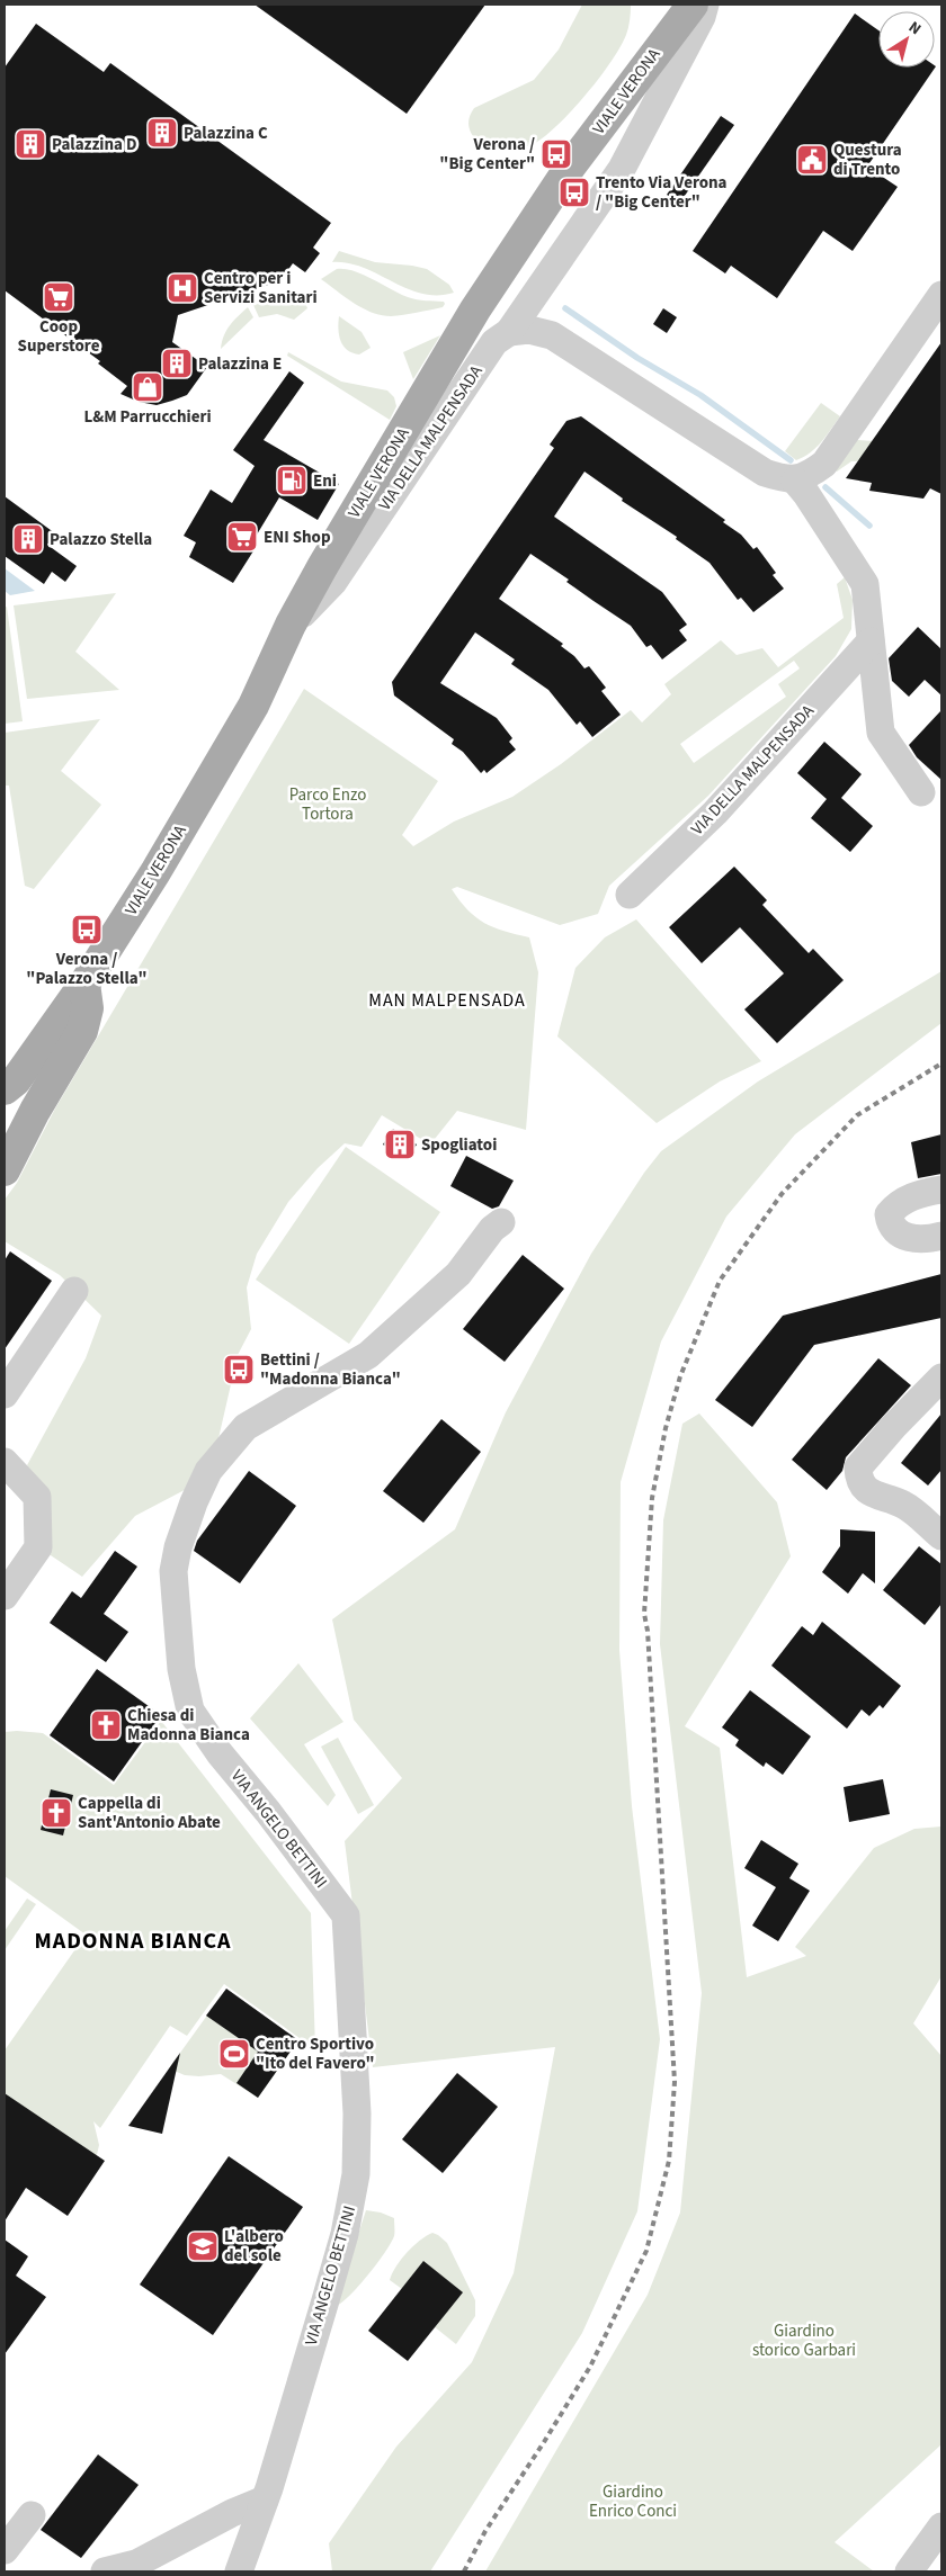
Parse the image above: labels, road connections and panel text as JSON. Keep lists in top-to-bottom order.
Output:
{
  "streets": {
    "main road": ["VIALE VERONA"],
    "street": ["VIA DELLA MALPENSADA", "VIA ANGELO BETTINI"]
  },
  "crossings": [
    ["VIALE VERONA", "VIA DELLA MALPENSADA"]
  ],
  "districts": ["MAN MALPENSADA", "MADONNA BIANCA"],
  "parks": ["Parco Enzo Tortora", "Giardino storico Garbari", "Giardino Enrico Conci"],
  "places": {
    "building": [
      "Palazzina C",
      "Palazzina D",
      "Palazzina E",
      "Palazzo Stella",
      "Spogliatoi"
    ],
    "bus stop": [
      "Verona / \"Big Center\"",
      "Trento Via Verona / \"Big Center\"",
      "Verona / \"Palazzo Stella\"",
      "Bettini / \"Madonna Bianca\""
    ],
    "public building": ["Questura di Trento"],
    "hospital": ["Centro per i Servizi Sanitari"],
    "supermarket": ["Coop Superstore", "ENI Shop"],
    "shop": ["L&M Parrucchieri"],
    "fuel station": ["Eni"],
    "church": ["Chiesa di Madonna Bianca", "Cappella di Sant'Antonio Abate"],
    "sports": ["Centro Sportivo \"Ito del Favero\""],
    "school or university": ["L'albero del sole"]
  },
  "north": "top right"
}
